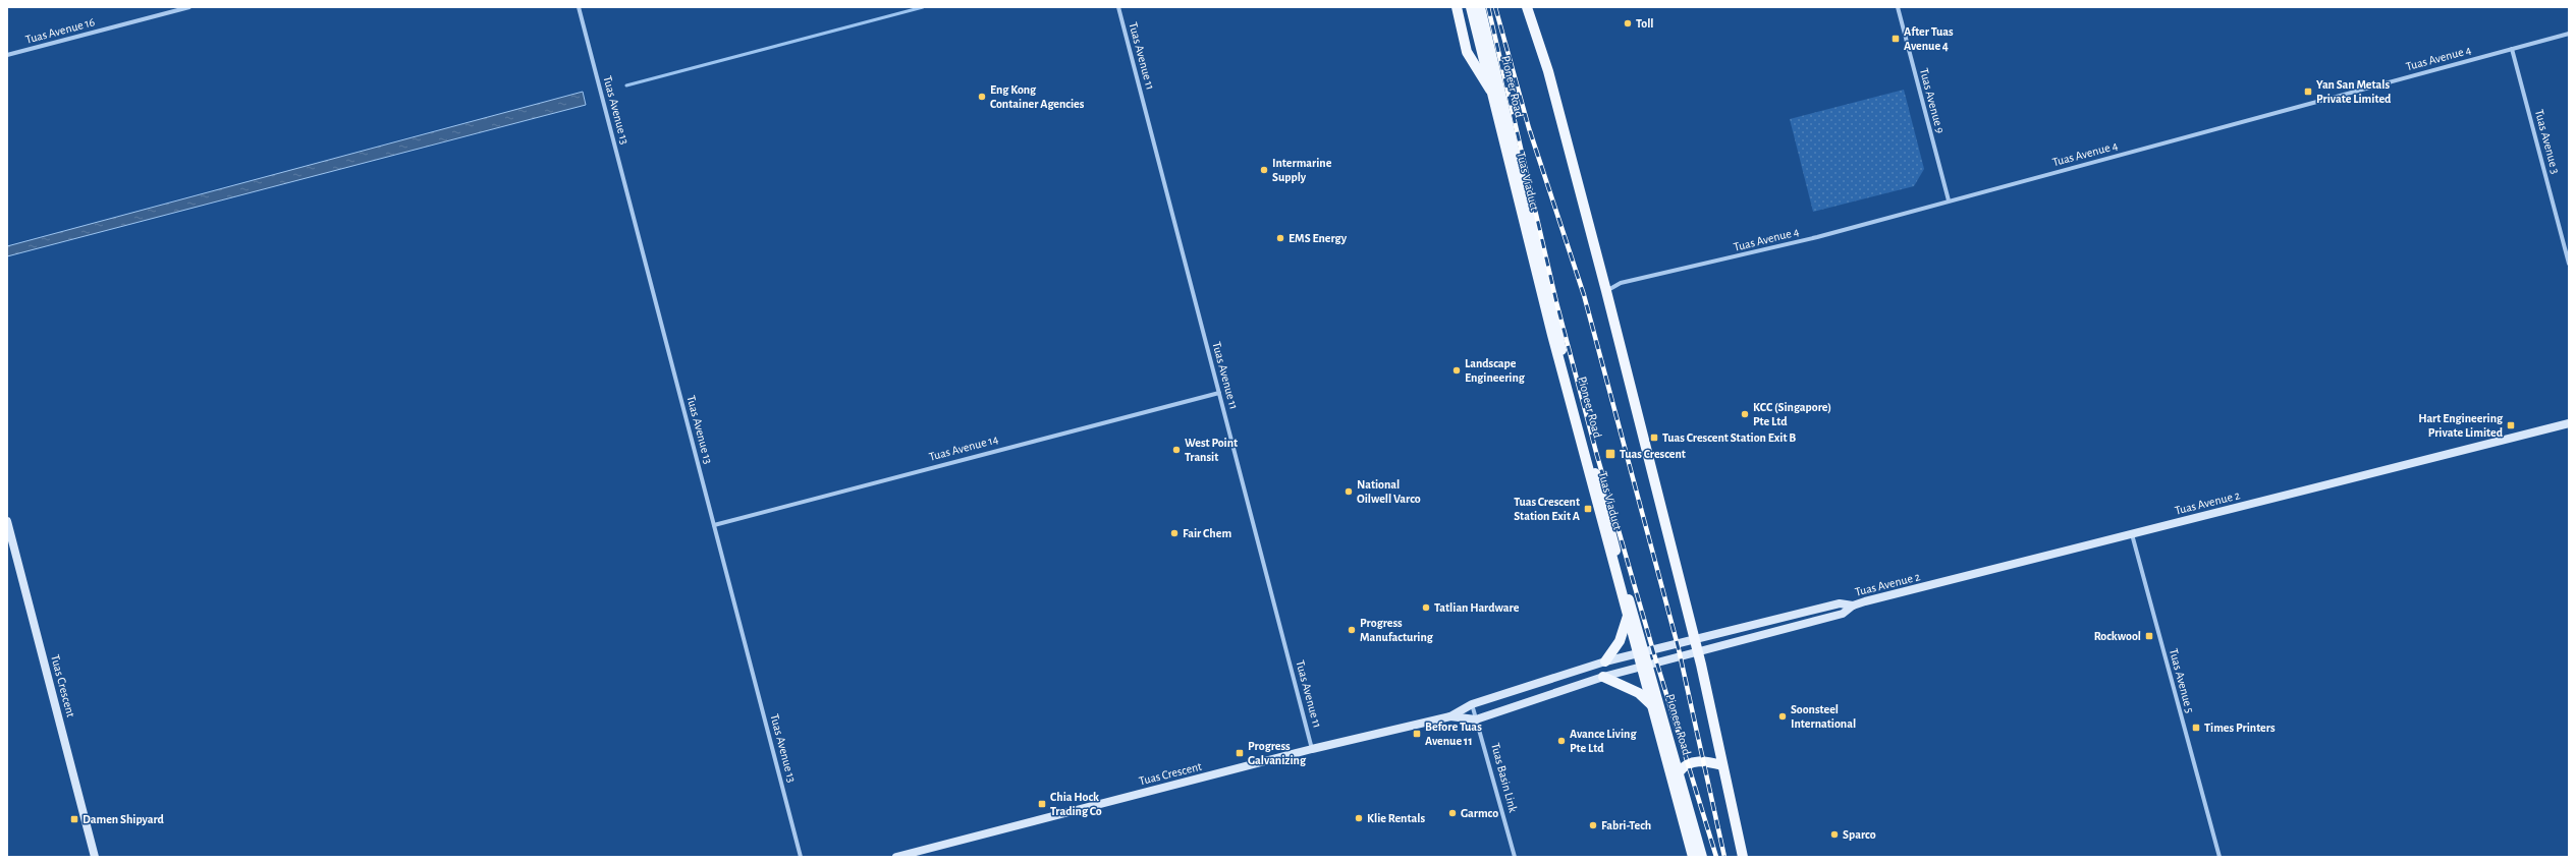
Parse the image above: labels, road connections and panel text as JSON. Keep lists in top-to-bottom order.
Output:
{
  "streets": {
    "main road": ["Pioneer Road", "Tuas Viaduct"],
    "street": [
      "Tuas Avenue 16",
      "Tuas Avenue 11",
      "Tuas Avenue 4",
      "Tuas Avenue 9",
      "Tuas Avenue 13",
      "Tuas Avenue 3",
      "Tuas Avenue 14",
      "Tuas Avenue 2",
      "Tuas Avenue 5",
      "Tuas Crescent",
      "Tuas Basin Link"
    ]
  },
  "crossings": [
    ["Tuas Avenue 11", "Tuas Avenue 14"],
    ["Tuas Avenue 11", "Tuas Crescent"],
    ["Tuas Avenue 4", "Tuas Avenue 9"],
    ["Tuas Avenue 4", "Tuas Avenue 3"],
    ["Pioneer Road", "Tuas Avenue 2"],
    ["Pioneer Road", "Tuas Crescent"],
    ["Tuas Avenue 13", "Tuas Avenue 14"],
    ["Tuas Avenue 2", "Tuas Avenue 5"],
    ["Tuas Avenue 2", "Tuas Crescent"],
    ["Tuas Crescent", "Tuas Basin Link"]
  ],
  "places": {
    "other": [
      "Toll",
      "Eng Kong Container Agencies",
      "Intermarine Supply",
      "EMS Energy",
      "Landscape Engineering",
      "KCC (Singapore) Pte Ltd",
      "West Point Transit",
      "National Oilwell Varco",
      "Fair Chem",
      "Tatlian Hardware",
      "Progress Manufacturing",
      "Soonsteel International",
      "Avance Living Pte Ltd",
      "Garmco",
      "Klie Rentals",
      "Fabri-Tech",
      "Sparco"
    ],
    "transit": [
      "After Tuas Avenue 4",
      "Yan San Metals Private Limited",
      "Hart Engineering Private Limited",
      "Tuas Crescent Station Exit B",
      "Tuas Crescent",
      "Tuas Crescent Station Exit A",
      "Rockwool",
      "Times Printers",
      "Before Tuas Avenue 11",
      "Progress Galvanizing",
      "Chia Hock Trading Co",
      "Damen Shipyard"
    ]
  }
}
